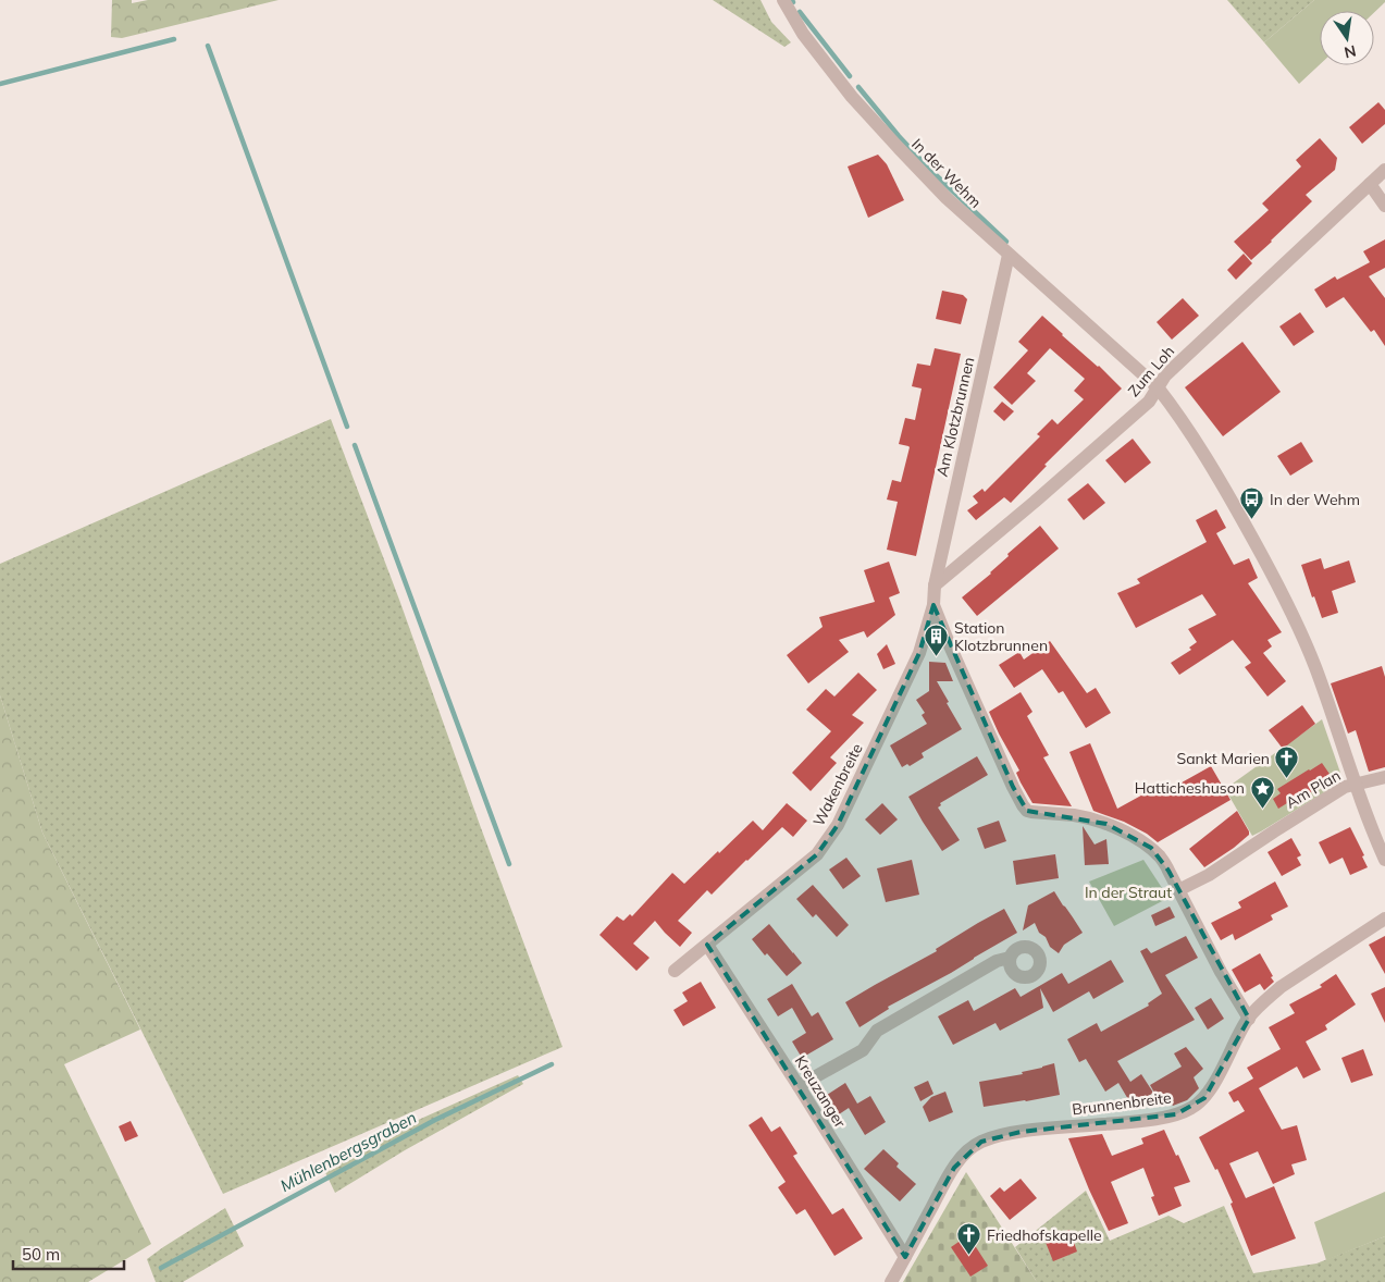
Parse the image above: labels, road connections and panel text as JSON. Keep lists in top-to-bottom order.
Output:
{
  "streets": {
    "street": [
      "In der Wehm",
      "Zum Loh",
      "Am Klotzbrunnen",
      "Wakenbreite",
      "Am Plan",
      "Kreuzanger",
      "Brunnenbreite"
    ]
  },
  "crossings": [
    ["In der Wehm", "Zum Loh"],
    ["In der Wehm", "Am Klotzbrunnen"],
    ["In der Wehm", "Am Plan"],
    ["Zum Loh", "Am Klotzbrunnen"],
    ["Zum Loh", "Wakenbreite"],
    ["Am Klotzbrunnen", "Wakenbreite"],
    ["Wakenbreite", "Kreuzanger"],
    ["Kreuzanger", "Brunnenbreite"]
  ],
  "water": ["Mühlenbergsgraben"],
  "parks": ["In der Straut"],
  "places": {
    "bus stop": ["In der Wehm"],
    "building": ["Station Klotzbrunnen"],
    "church": ["Sankt Marien", "Friedhofskapelle"],
    "place": ["Hatticheshuson"]
  },
  "scale_bar": "50 m",
  "north": "bottom"
}
